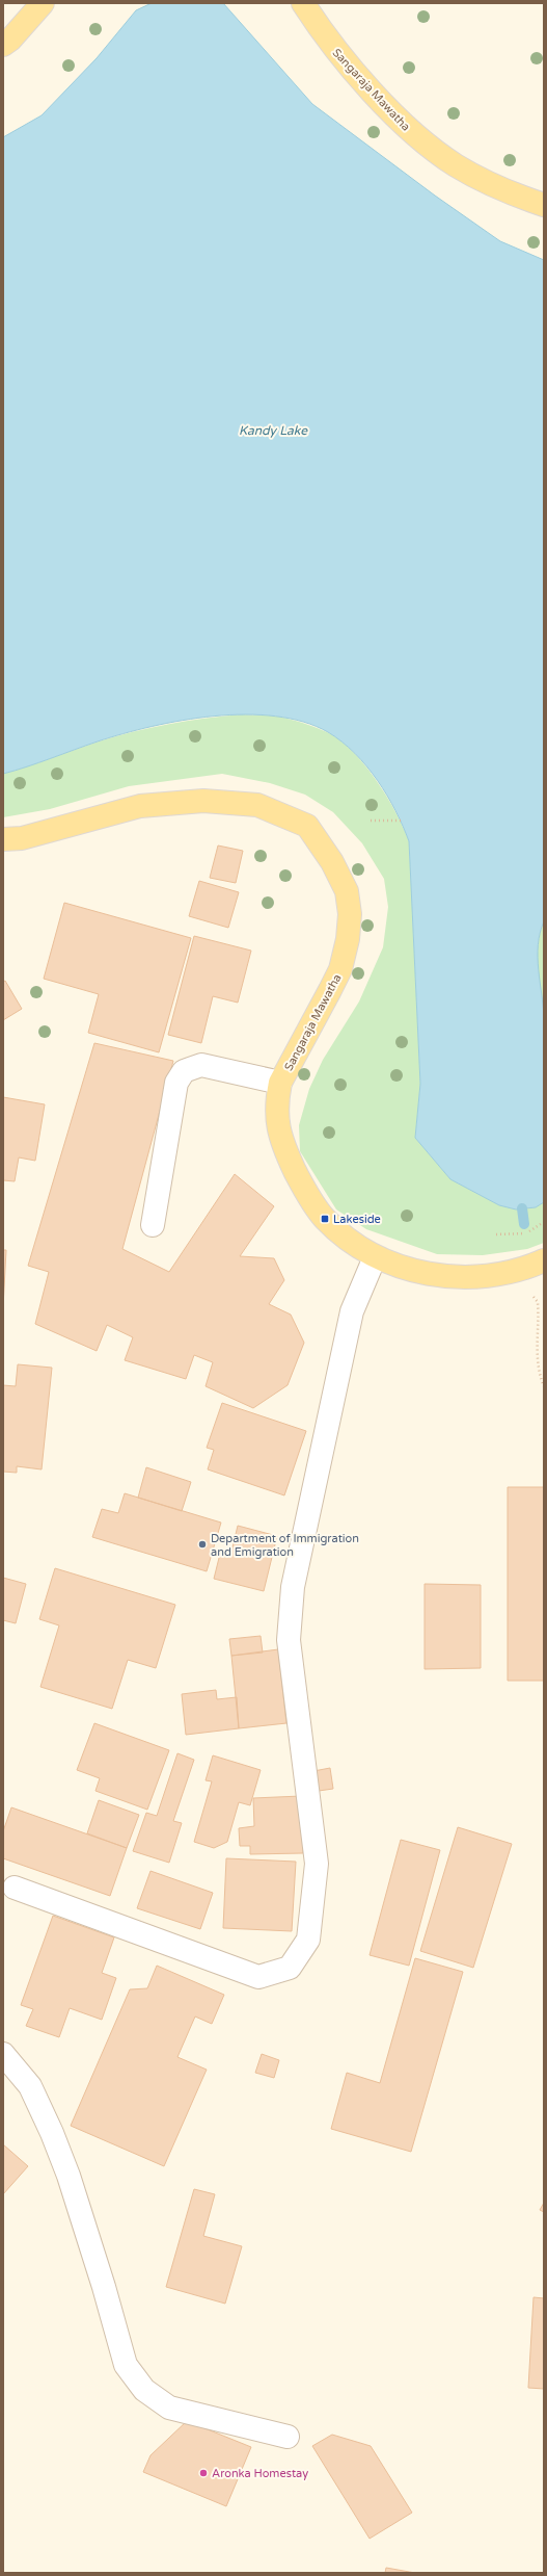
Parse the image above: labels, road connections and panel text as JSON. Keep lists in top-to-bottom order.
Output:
{
  "streets": {
    "main road": ["Sangaraja Mawatha"]
  },
  "water": ["Kandy Lake"],
  "places": {
    "transit": ["Lakeside"],
    "other": ["Department of Immigration and Emigration", "Aronka Homestay"]
  }
}
